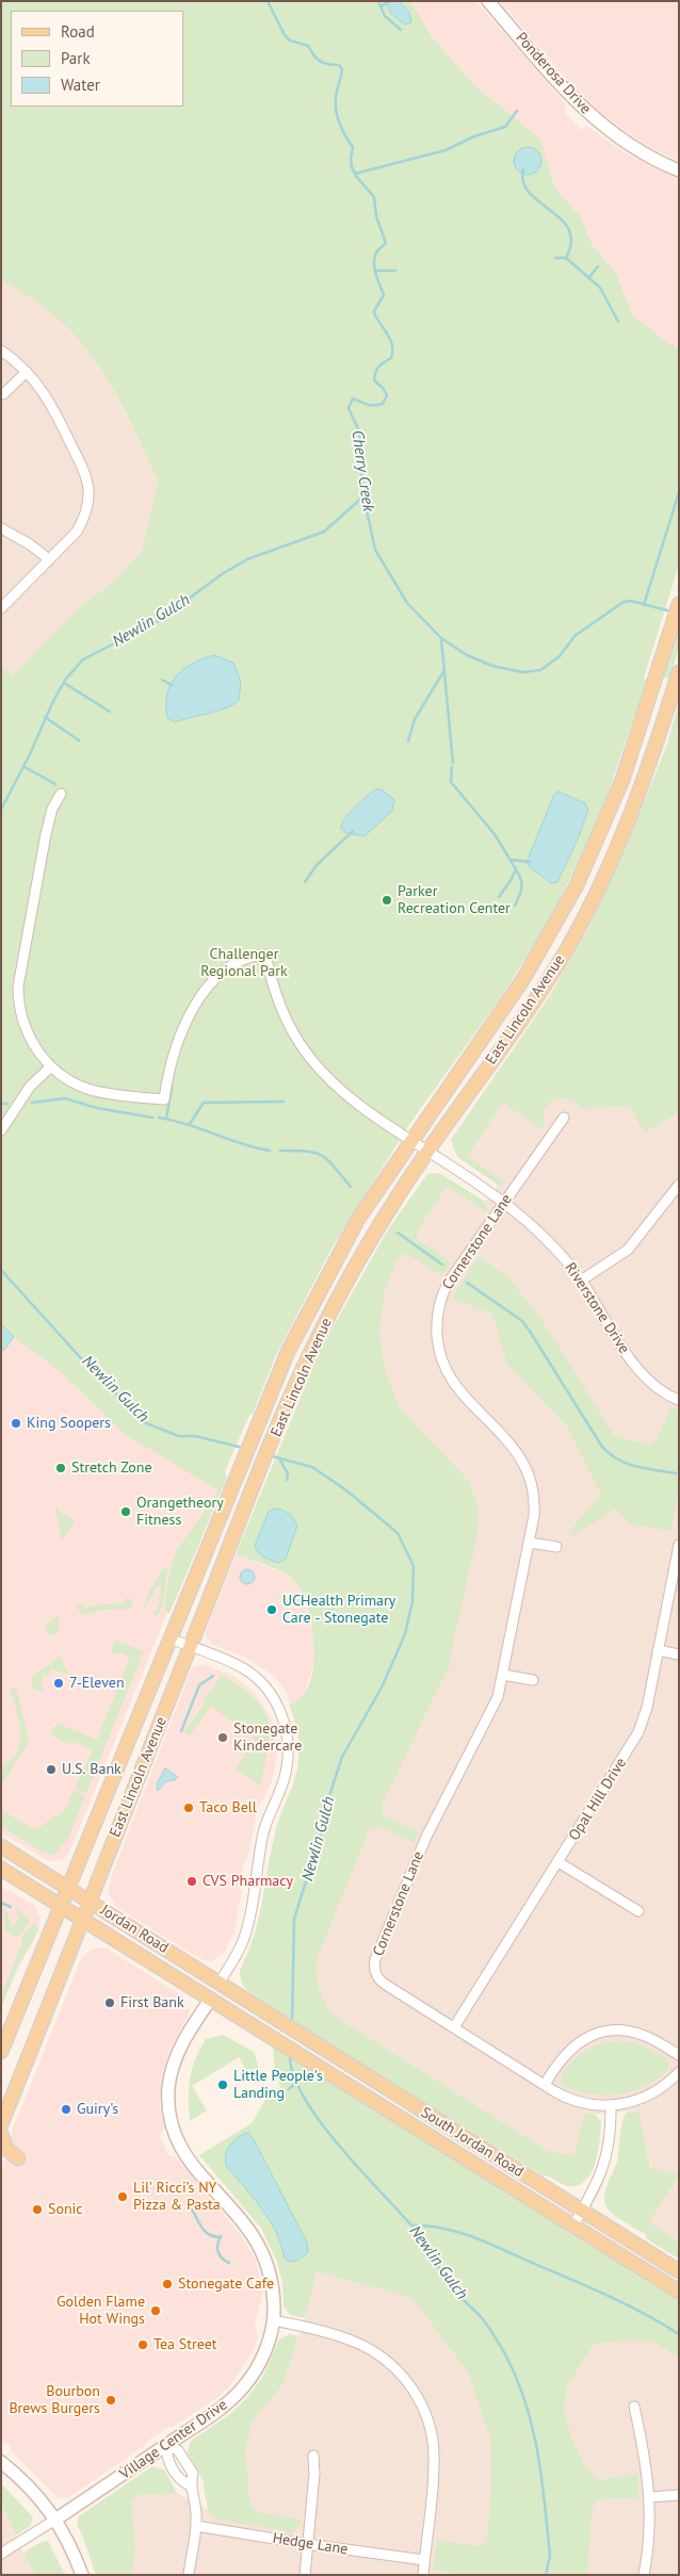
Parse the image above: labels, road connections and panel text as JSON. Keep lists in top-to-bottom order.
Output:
{
  "streets": {
    "main road": ["East Lincoln Avenue", "Jordan Road", "South Jordan Road"],
    "street": [
      "Ponderosa Drive",
      "Cornerstone Lane",
      "Riverstone Drive",
      "Opal Hill Drive",
      "Village Center Drive",
      "Hedge Lane"
    ]
  },
  "crossings": [
    ["East Lincoln Avenue", "Riverstone Drive"],
    ["East Lincoln Avenue", "Jordan Road"],
    ["Cornerstone Lane", "Riverstone Drive"],
    ["Cornerstone Lane", "Opal Hill Drive"],
    ["Jordan Road", "South Jordan Road"],
    ["Jordan Road", "Village Center Drive"]
  ],
  "water": ["Cherry Creek", "Newlin Gulch"],
  "parks": ["Challenger Regional Park"],
  "places": [
    "Parker Recreation Center",
    "King Soopers",
    "Stretch Zone",
    "Orangetheory Fitness",
    "UCHealth Primary Care - Stonegate",
    "7-Eleven",
    "Stonegate Kindercare",
    "U.S. Bank",
    "Taco Bell",
    "CVS Pharmacy",
    "First Bank",
    "Little People's Landing",
    "Guiry's",
    "Lil’ Ricci’s NY Pizza & Pasta",
    "Sonic",
    "Stonegate Cafe",
    "Golden Flame Hot Wings",
    "Tea Street",
    "Bourbon Brews Burgers"
  ],
  "legend": ["Road", "Park", "Water"]
}
